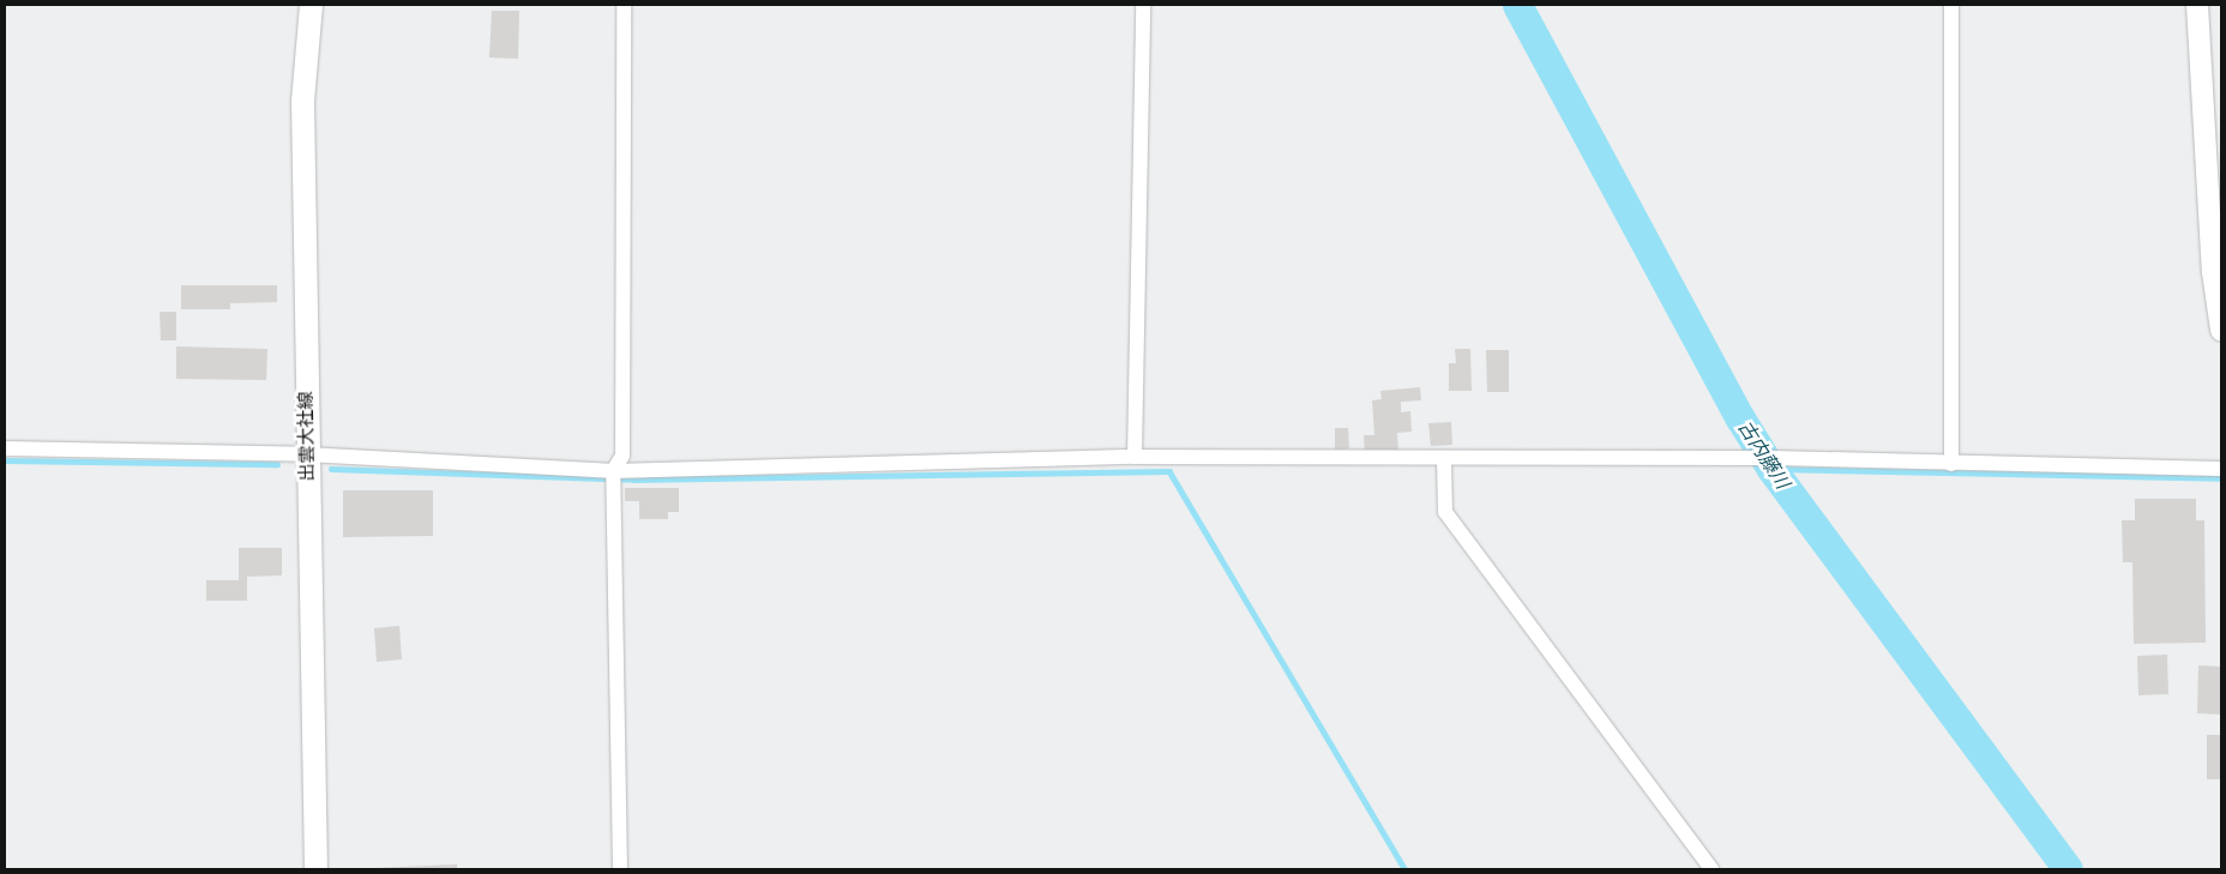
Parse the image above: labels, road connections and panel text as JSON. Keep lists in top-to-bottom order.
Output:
{
  "streets": {
    "main road": ["出雲大社線"]
  },
  "water": ["古内藤川"]
}
